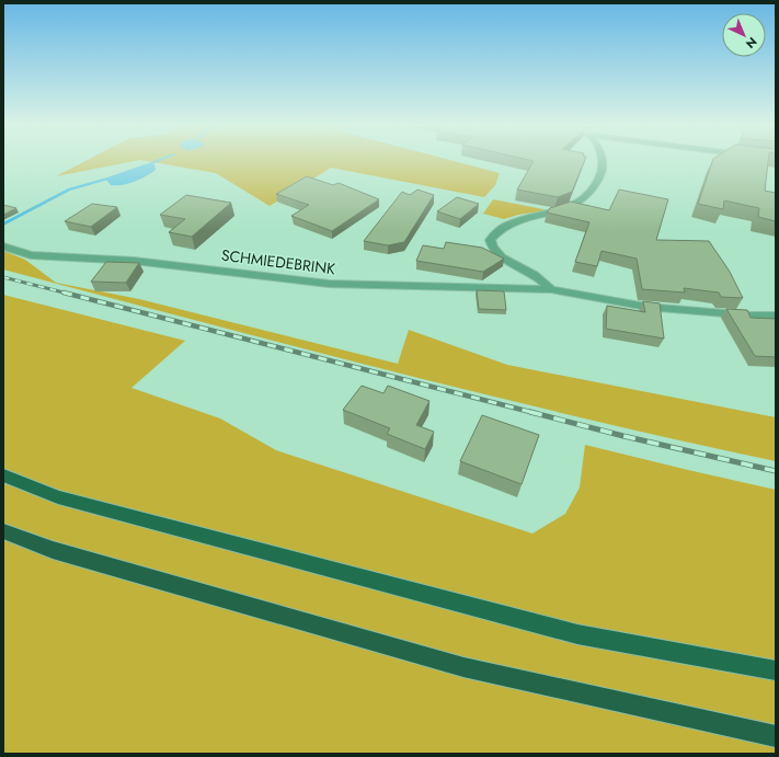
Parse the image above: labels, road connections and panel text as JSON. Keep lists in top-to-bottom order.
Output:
{
  "streets": {
    "street": ["SCHMIEDEBRINK"]
  },
  "north": "bottom right"
}
